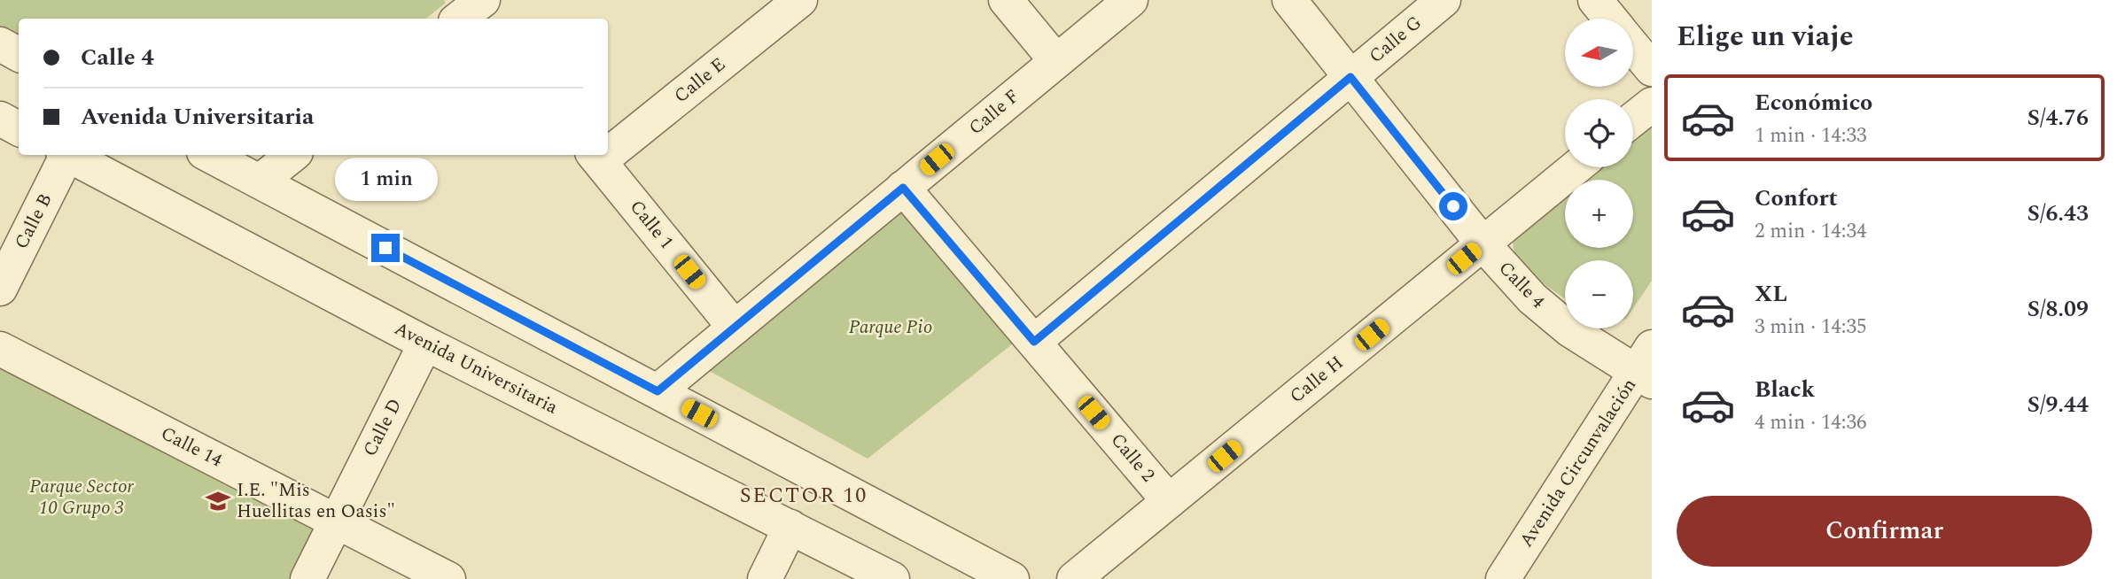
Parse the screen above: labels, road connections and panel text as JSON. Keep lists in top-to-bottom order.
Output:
{
  "streets": {
    "street": [
      "Calle G",
      "Calle E",
      "Calle F",
      "Calle B",
      "Calle 1",
      "Calle 4",
      "Avenida Universitaria",
      "Calle H",
      "Calle D",
      "Calle 14",
      "Calle 2",
      "Avenida Circunvalación"
    ]
  },
  "crossings": [
    ["Calle G", "Calle 4"],
    ["Calle G", "Calle 2"],
    ["Calle F", "Calle 1"],
    ["Calle F", "Calle 2"],
    ["Calle 4", "Calle H"],
    ["Calle 4", "Avenida Circunvalación"],
    ["Avenida Universitaria", "Calle D"],
    ["Calle H", "Calle 2"],
    ["Calle D", "Calle 14"]
  ],
  "districts": ["SECTOR 10"],
  "parks": ["Parque Pio", "Parque Sector 10 Grupo 3"],
  "places": {
    "school or university": ["I.E. \"Mis Huellitas en Oasis\""]
  },
  "north": "left",
  "page": {
    "heading": "Elige un viaje",
    "map_buttons": ["+", "−"],
    "banner": ["Calle 4", "Avenida Universitaria"],
    "list": [
      {
        "name": "Económico",
        "note": "1 min · 14:33",
        "value": "S/4.76"
      },
      {
        "name": "Confort",
        "note": "2 min · 14:34",
        "value": "S/6.43"
      },
      {
        "name": "XL",
        "note": "3 min · 14:35",
        "value": "S/8.09"
      },
      {
        "name": "Black",
        "note": "4 min · 14:36",
        "value": "S/9.44"
      }
    ],
    "bubble": "1 min",
    "buttons": "Confirmar"
  }
}
